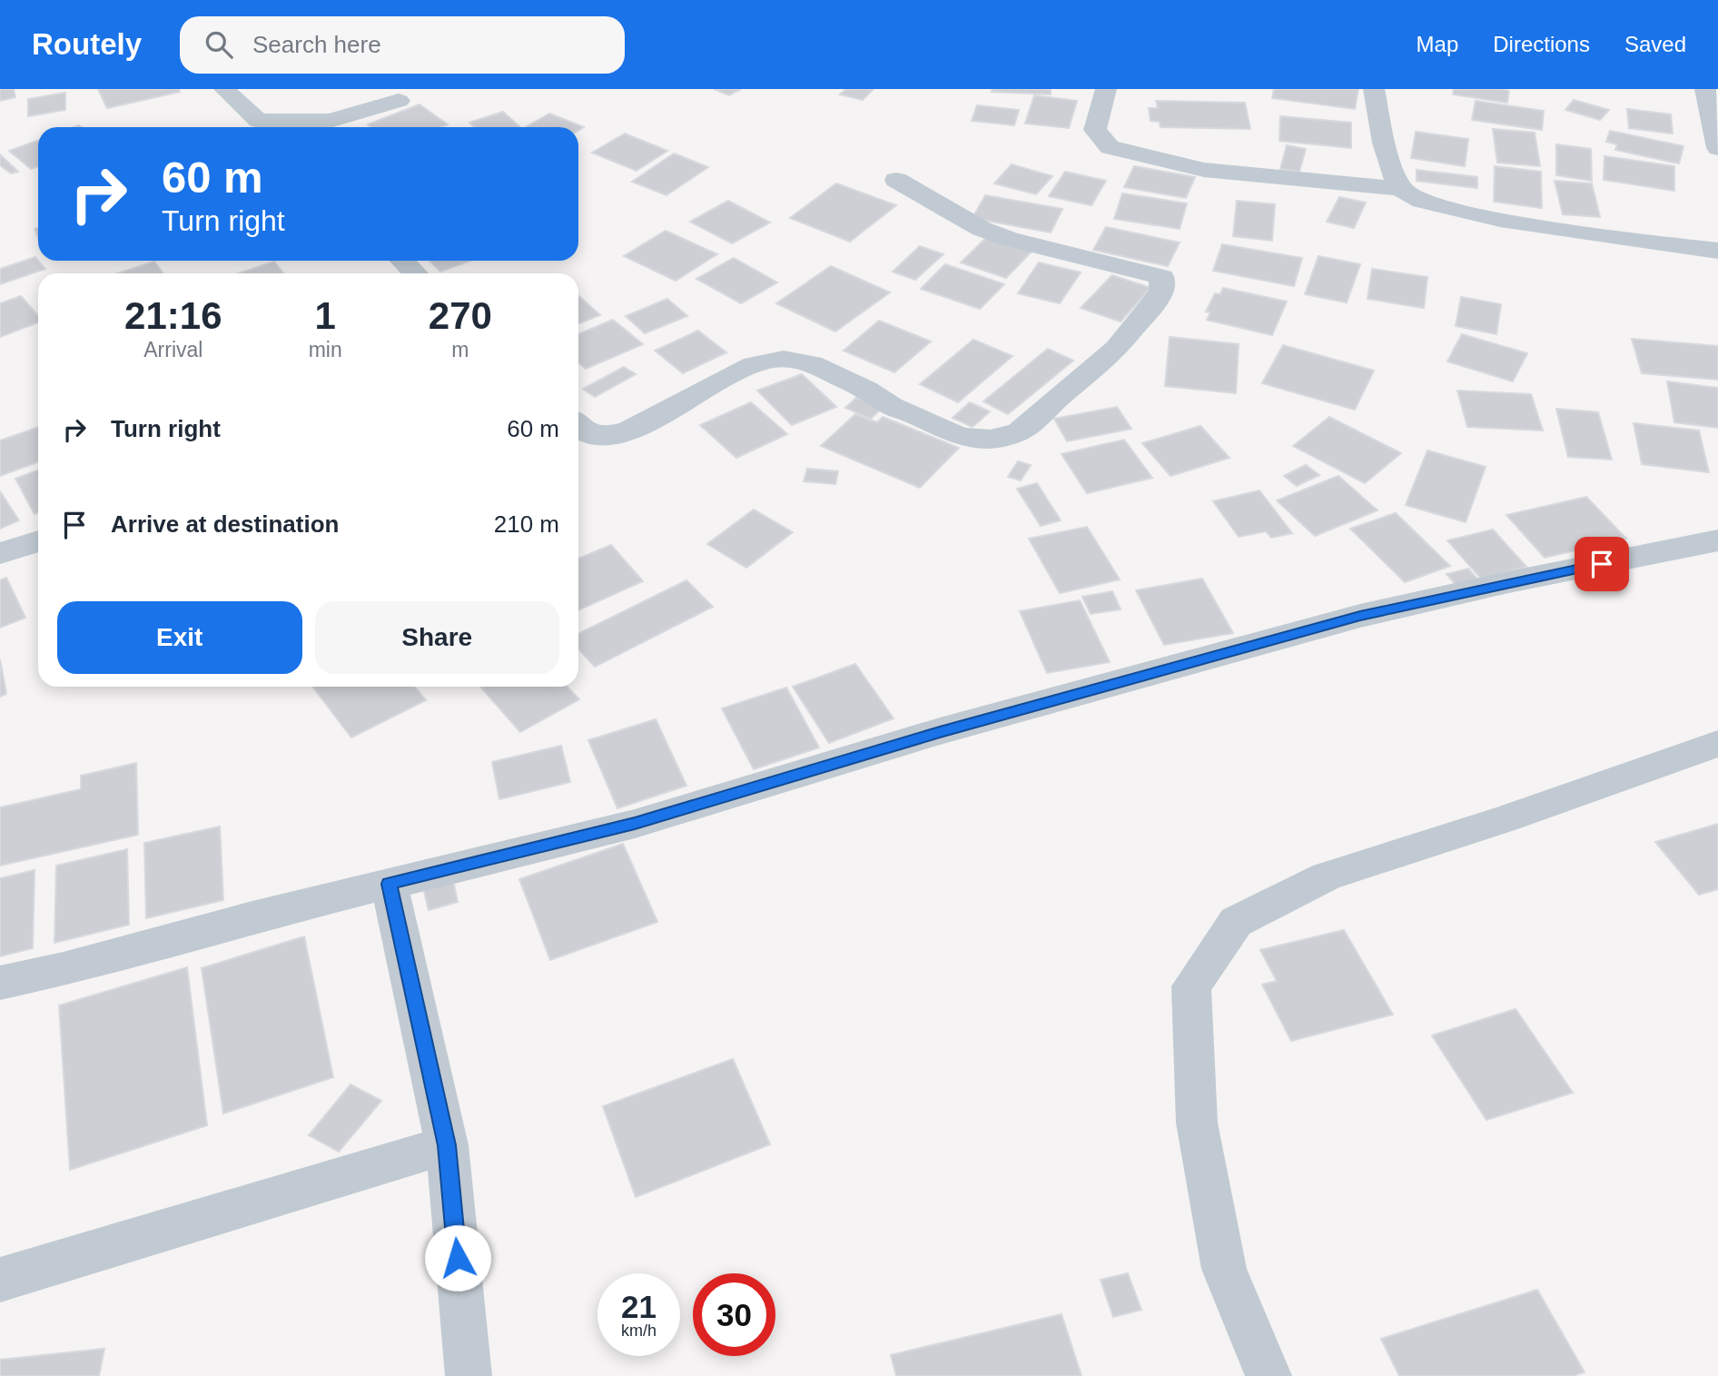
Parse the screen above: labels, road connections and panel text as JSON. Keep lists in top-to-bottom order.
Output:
{
  "page": {
    "header": "Routely",
    "search": "Search here",
    "nav": ["Map", "Directions", "Saved"],
    "turn": ["60 m", "Turn right"],
    "eta": [
      "21:16",
      "Arrival",
      "1",
      "min",
      "270",
      "m"
    ],
    "list": [
      {
        "name": "Turn right",
        "value": "60 m"
      },
      {
        "name": "Arrive at destination",
        "value": "210 m"
      }
    ],
    "buttons": ["Exit", "Share"],
    "speed": "21 km/h",
    "limit": "30"
  }
}
